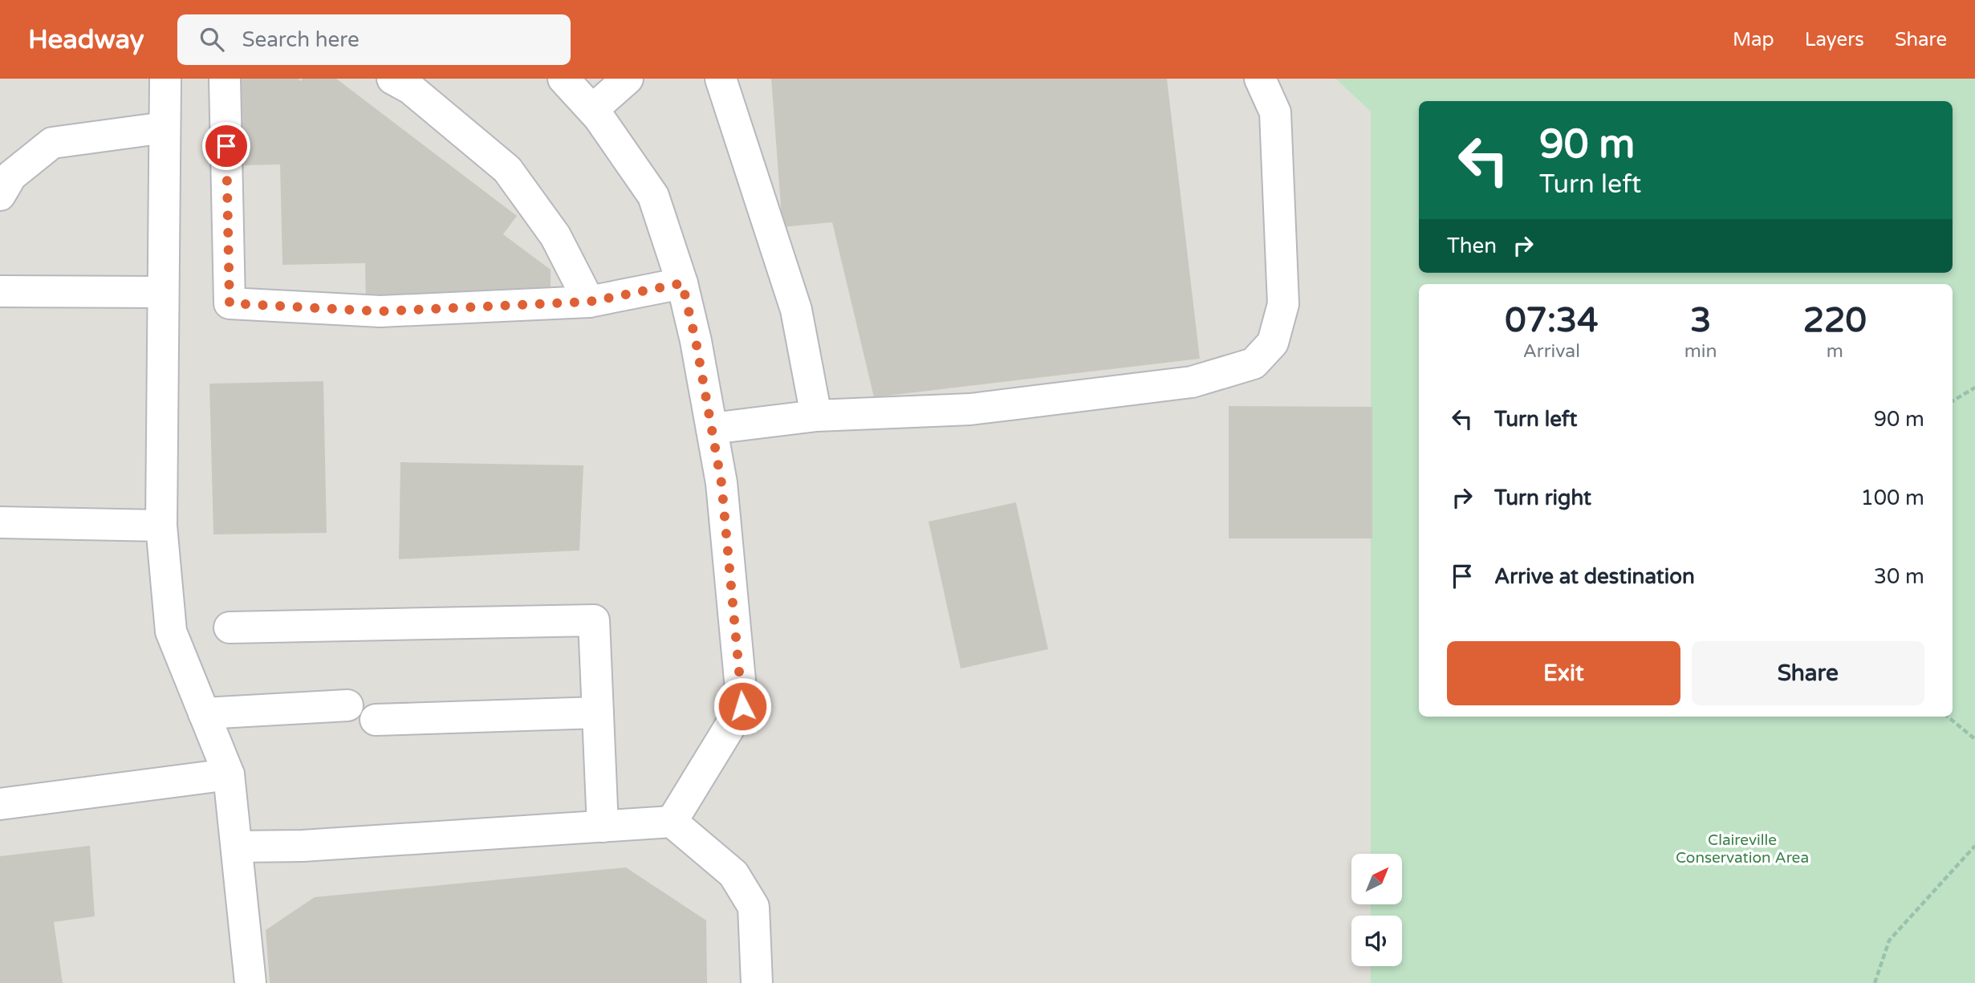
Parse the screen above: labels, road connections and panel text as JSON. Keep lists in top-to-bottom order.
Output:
{
  "parks": ["Claireville Conservation Area"],
  "north": "top right",
  "page": {
    "header": "Headway",
    "search": "Search here",
    "nav": ["Map", "Layers", "Share"],
    "turn": ["90 m", "Turn left"],
    "then": "Then",
    "eta": [
      "07:34",
      "Arrival",
      "3",
      "min",
      "220",
      "m"
    ],
    "list": [
      {
        "name": "Turn left",
        "value": "90 m"
      },
      {
        "name": "Turn right",
        "value": "100 m"
      },
      {
        "name": "Arrive at destination",
        "value": "30 m"
      }
    ],
    "buttons": ["Exit", "Share"]
  }
}
